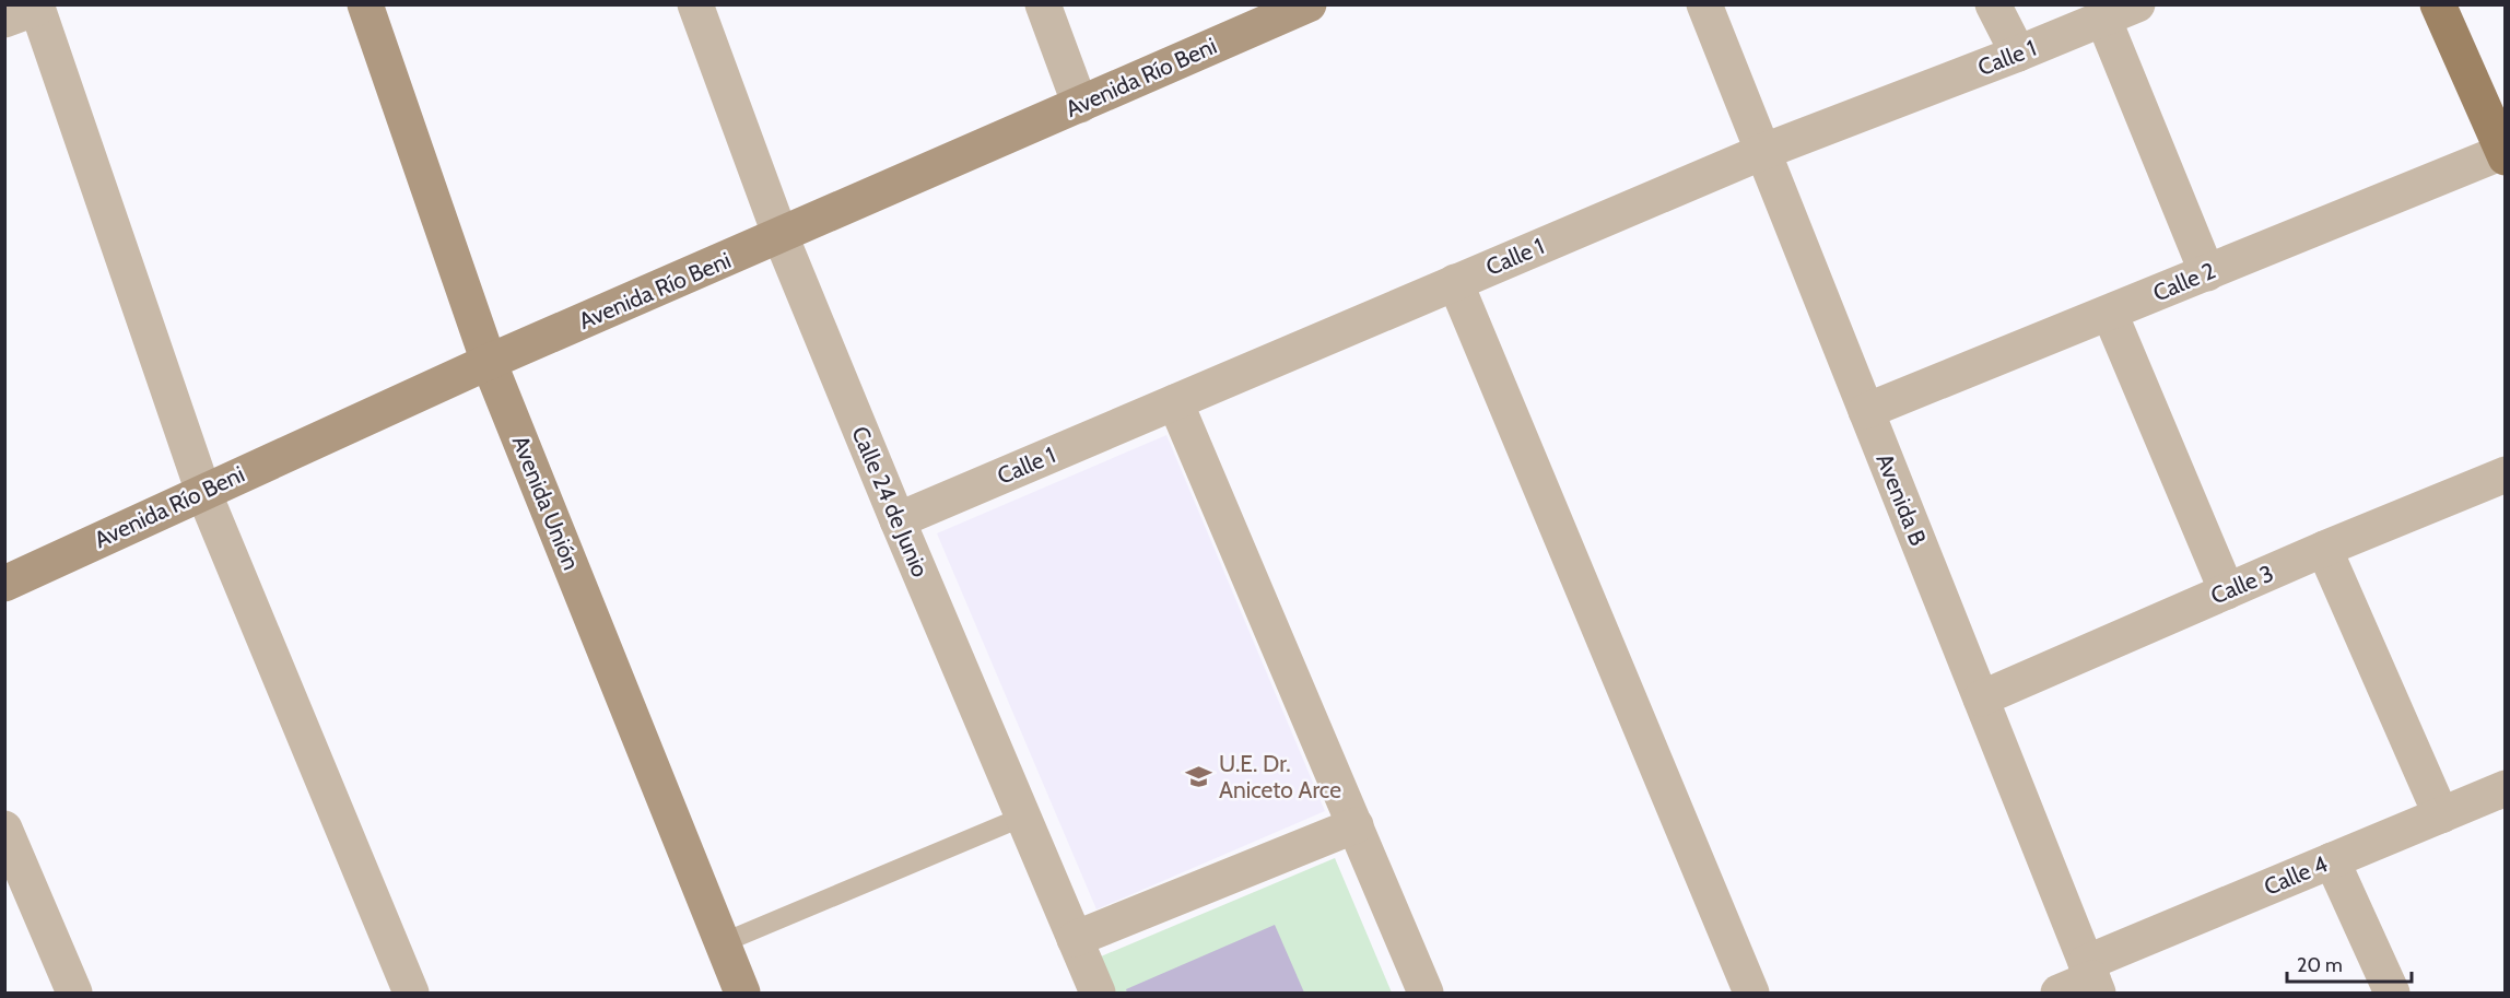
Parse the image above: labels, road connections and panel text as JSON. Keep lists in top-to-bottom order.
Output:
{
  "streets": {
    "street": [
      "Calle 1",
      "Avenida Río Beni",
      "Calle 2",
      "Avenida B",
      "Calle 24 de Junio",
      "Avenida Unión",
      "Calle 3",
      "Calle 4"
    ]
  },
  "crossings": [
    ["Calle 1", "Avenida B"],
    ["Calle 1", "Calle 24 de Junio"],
    ["Avenida Río Beni", "Calle 24 de Junio"],
    ["Avenida Río Beni", "Avenida Unión"],
    ["Calle 2", "Avenida B"],
    ["Avenida B", "Calle 3"],
    ["Avenida B", "Calle 4"]
  ],
  "places": {
    "school or university": ["U.E. Dr. Aniceto Arce"]
  },
  "scale_bar": "20 m"
}
